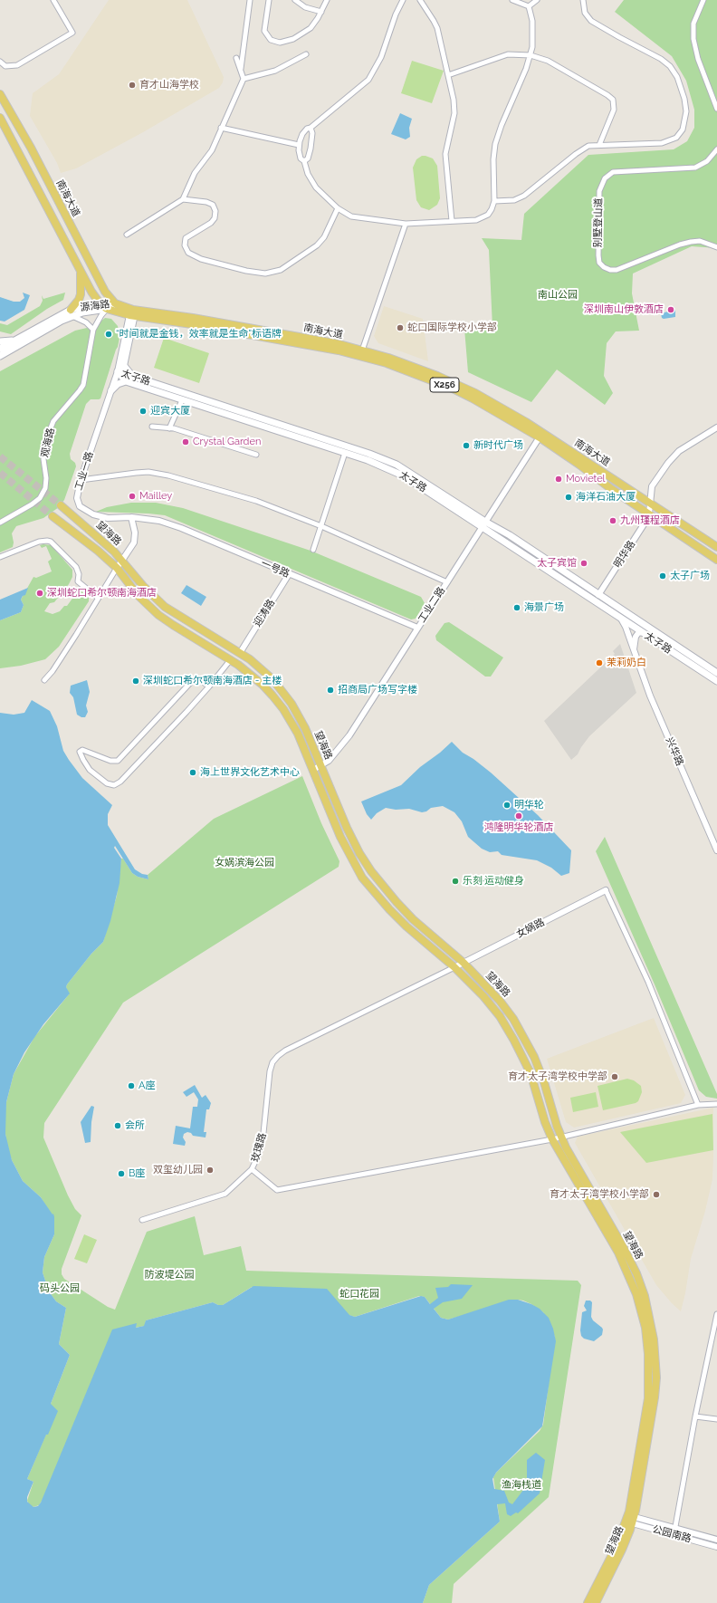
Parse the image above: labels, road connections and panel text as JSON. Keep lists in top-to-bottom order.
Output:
{
  "streets": {
    "main road": [
      "南海大道",
      "源海路",
      "太子路",
      "X256",
      "望海路"
    ],
    "street": [
      "别墅登山道",
      "观海路",
      "工业一路",
      "明华路",
      "一号路",
      "工业二路",
      "迎涛路",
      "兴华路",
      "女娲路",
      "玫瑰路",
      "公园南路"
    ]
  },
  "crossings": [
    ["南海大道", "源海路"],
    ["南海大道", "观海路"],
    ["南海大道", "工业一路"],
    ["南海大道", "明华路"],
    ["南海大道", "工业二路"],
    ["源海路", "观海路"],
    ["太子路", "工业一路"],
    ["太子路", "明华路"],
    ["太子路", "工业二路"],
    ["太子路", "兴华路"],
    ["工业一路", "一号路"],
    ["望海路", "工业二路"],
    ["望海路", "迎涛路"],
    ["望海路", "女娲路"],
    ["望海路", "玫瑰路"],
    ["望海路", "公园南路"],
    ["一号路", "工业二路"],
    ["一号路", "迎涛路"],
    ["女娲路", "玫瑰路"]
  ],
  "parks": [
    "南山公园",
    "女娲滨海公园",
    "防波堤公园",
    "码头公园",
    "蛇口花园",
    "渔海栈道"
  ],
  "places": [
    "育才山海学校",
    "深圳南山伊敦酒店",
    "蛇口国际学校小学部",
    "“时间就是金钱，效率就是生命”标语牌",
    "迎宾大厦",
    "Crystal Garden",
    "新时代广场",
    "Movietel",
    "Mailley",
    "海洋石油大厦",
    "九州瑾程酒店",
    "太子宾馆",
    "太子广场",
    "深圳蛇口希尔顿南海酒店",
    "海景广场",
    "茉莉奶白",
    "深圳蛇口希尔顿南海酒店 - 主楼",
    "招商局广场写字楼",
    "海上世界文化艺术中心",
    "明华轮",
    "鸿隆明华轮酒店",
    "乐刻·运动健身",
    "育才太子湾学校中学部",
    "A座",
    "会所",
    "双玺幼儿园",
    "B座",
    "育才太子湾学校小学部"
  ]
}
